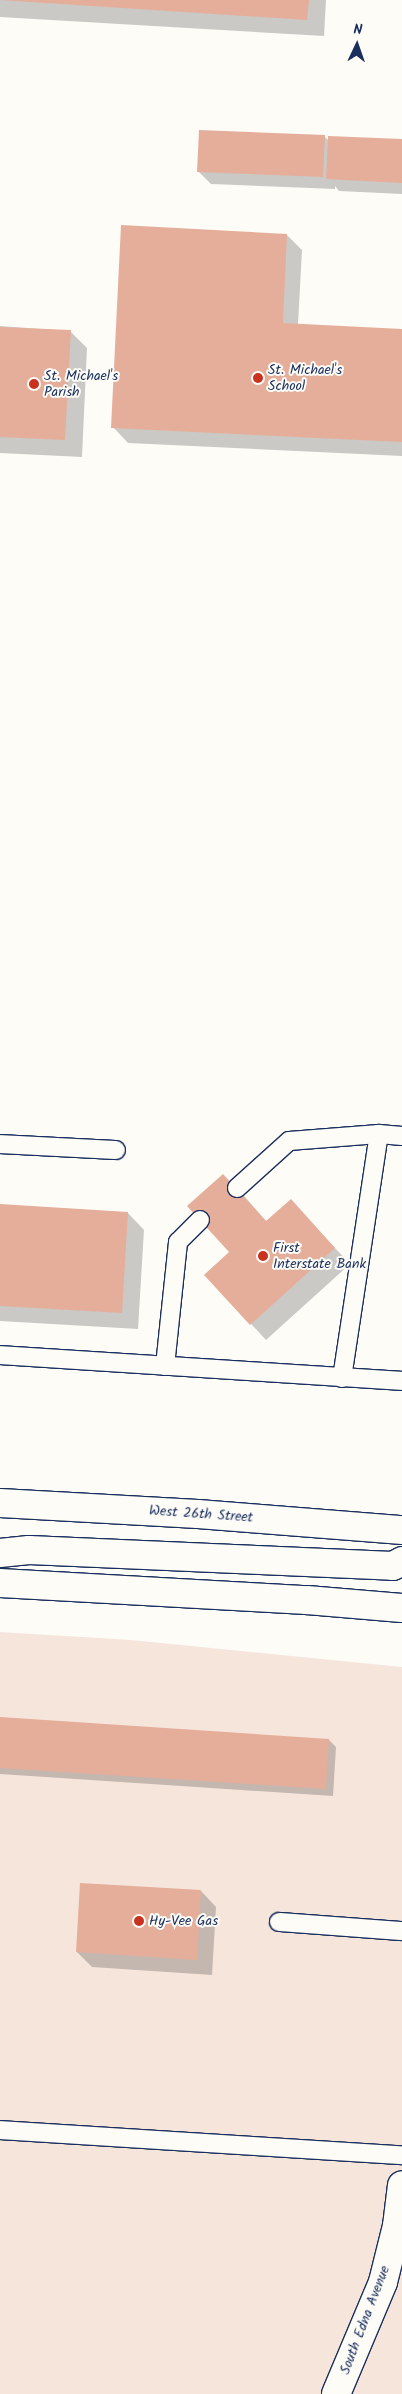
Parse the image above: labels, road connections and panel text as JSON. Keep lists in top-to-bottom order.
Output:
{
  "streets": {
    "main road": ["West 26th Street", "South Edna Avenue"]
  },
  "places": [
    "St. Michael's School",
    "St. Michael's Parish",
    "First Interstate Bank",
    "Hy-Vee Gas"
  ],
  "north": "top"
}
